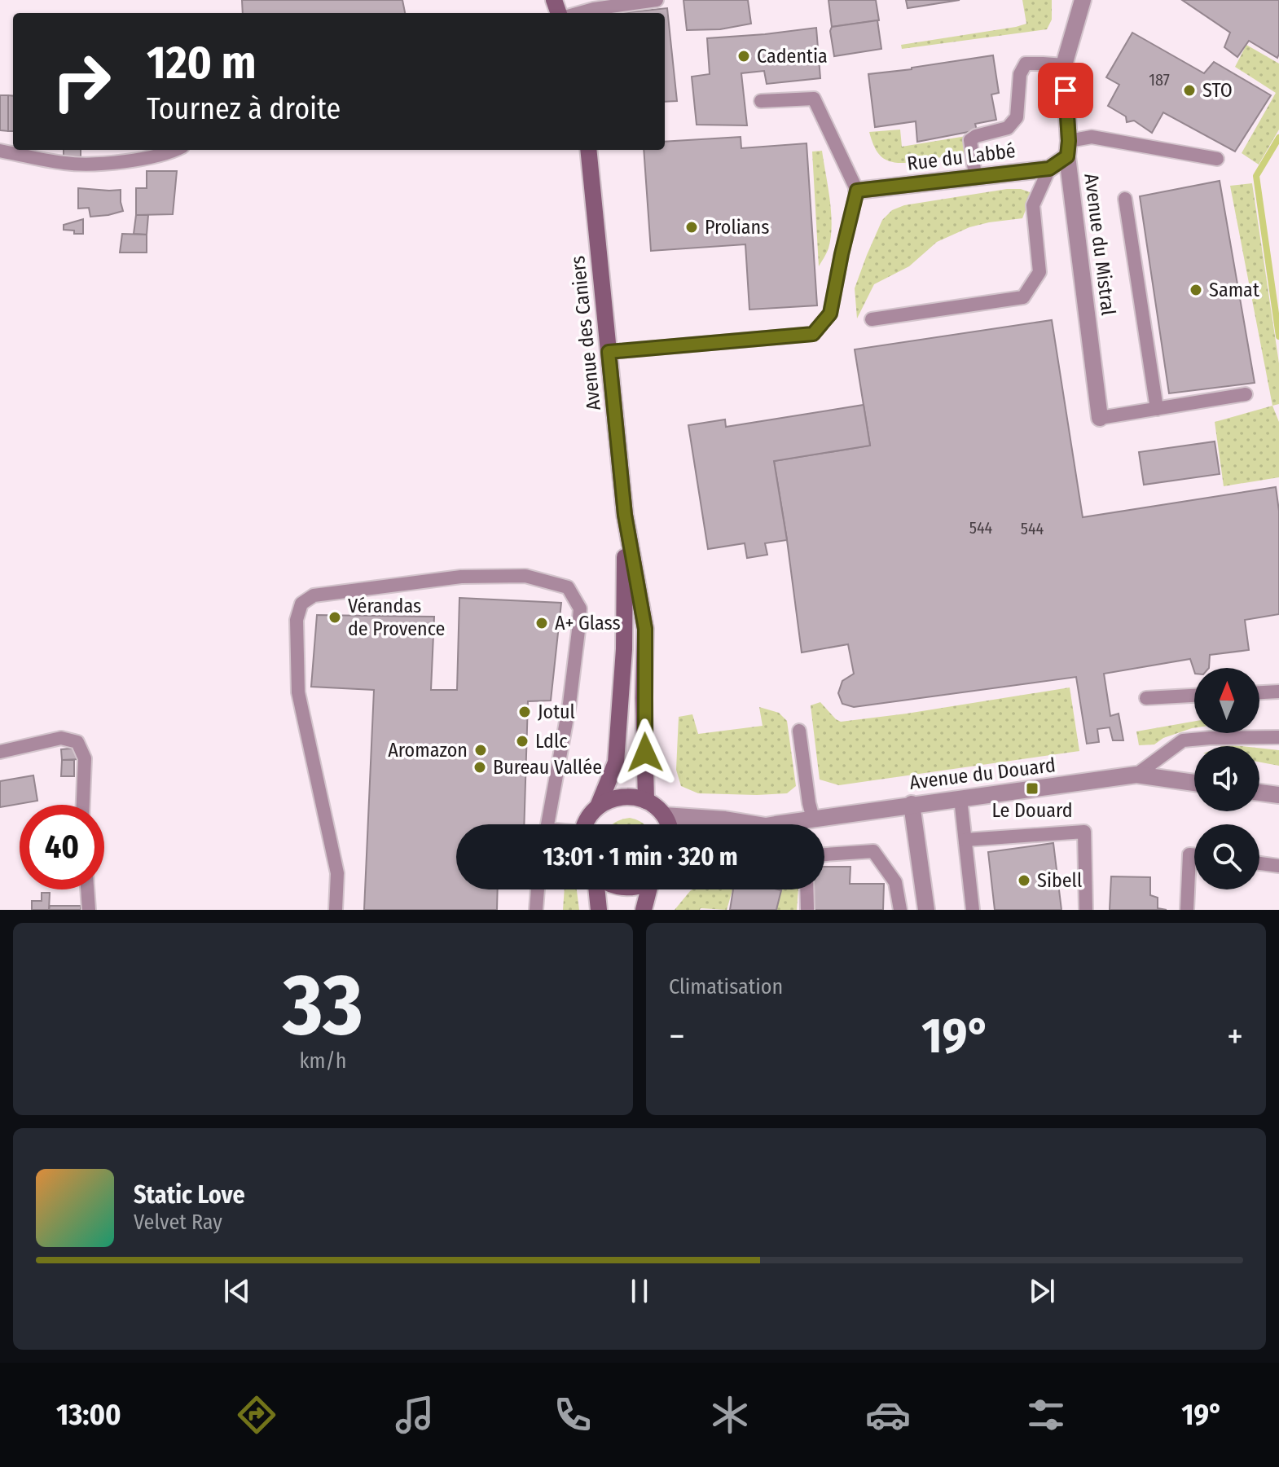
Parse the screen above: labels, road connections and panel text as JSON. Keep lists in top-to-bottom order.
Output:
{
  "streets": {
    "street": [
      "Rue du Labbé",
      "Avenue du Mistral",
      "Avenue des Caniers",
      "Avenue du Douard"
    ]
  },
  "crossings": [
    ["Rue du Labbé", "Avenue du Mistral"]
  ],
  "places": {
    "other": [
      "Cadentia",
      "STO",
      "Prolians",
      "Samat",
      "Vérandas de Provence",
      "A+ Glass",
      "Jotul",
      "Ldlc",
      "Aromazon",
      "Bureau Vallée",
      "Sibell"
    ],
    "transit": ["Le Douard"]
  },
  "house_numbers": ["187", "544", "544"],
  "north": "top",
  "page": {
    "turn": ["120 m", "Tournez à droite"],
    "limit": "40",
    "trip": "13:01 · 1 min · 320 m",
    "tile": [
      ["33", "km/h"],
      "Climatisation"
    ],
    "heat": ["−", "19°", "+"],
    "song": ["Static Love", "Velvet Ray"],
    "tabs": ["13:00", "19°"]
  }
}
